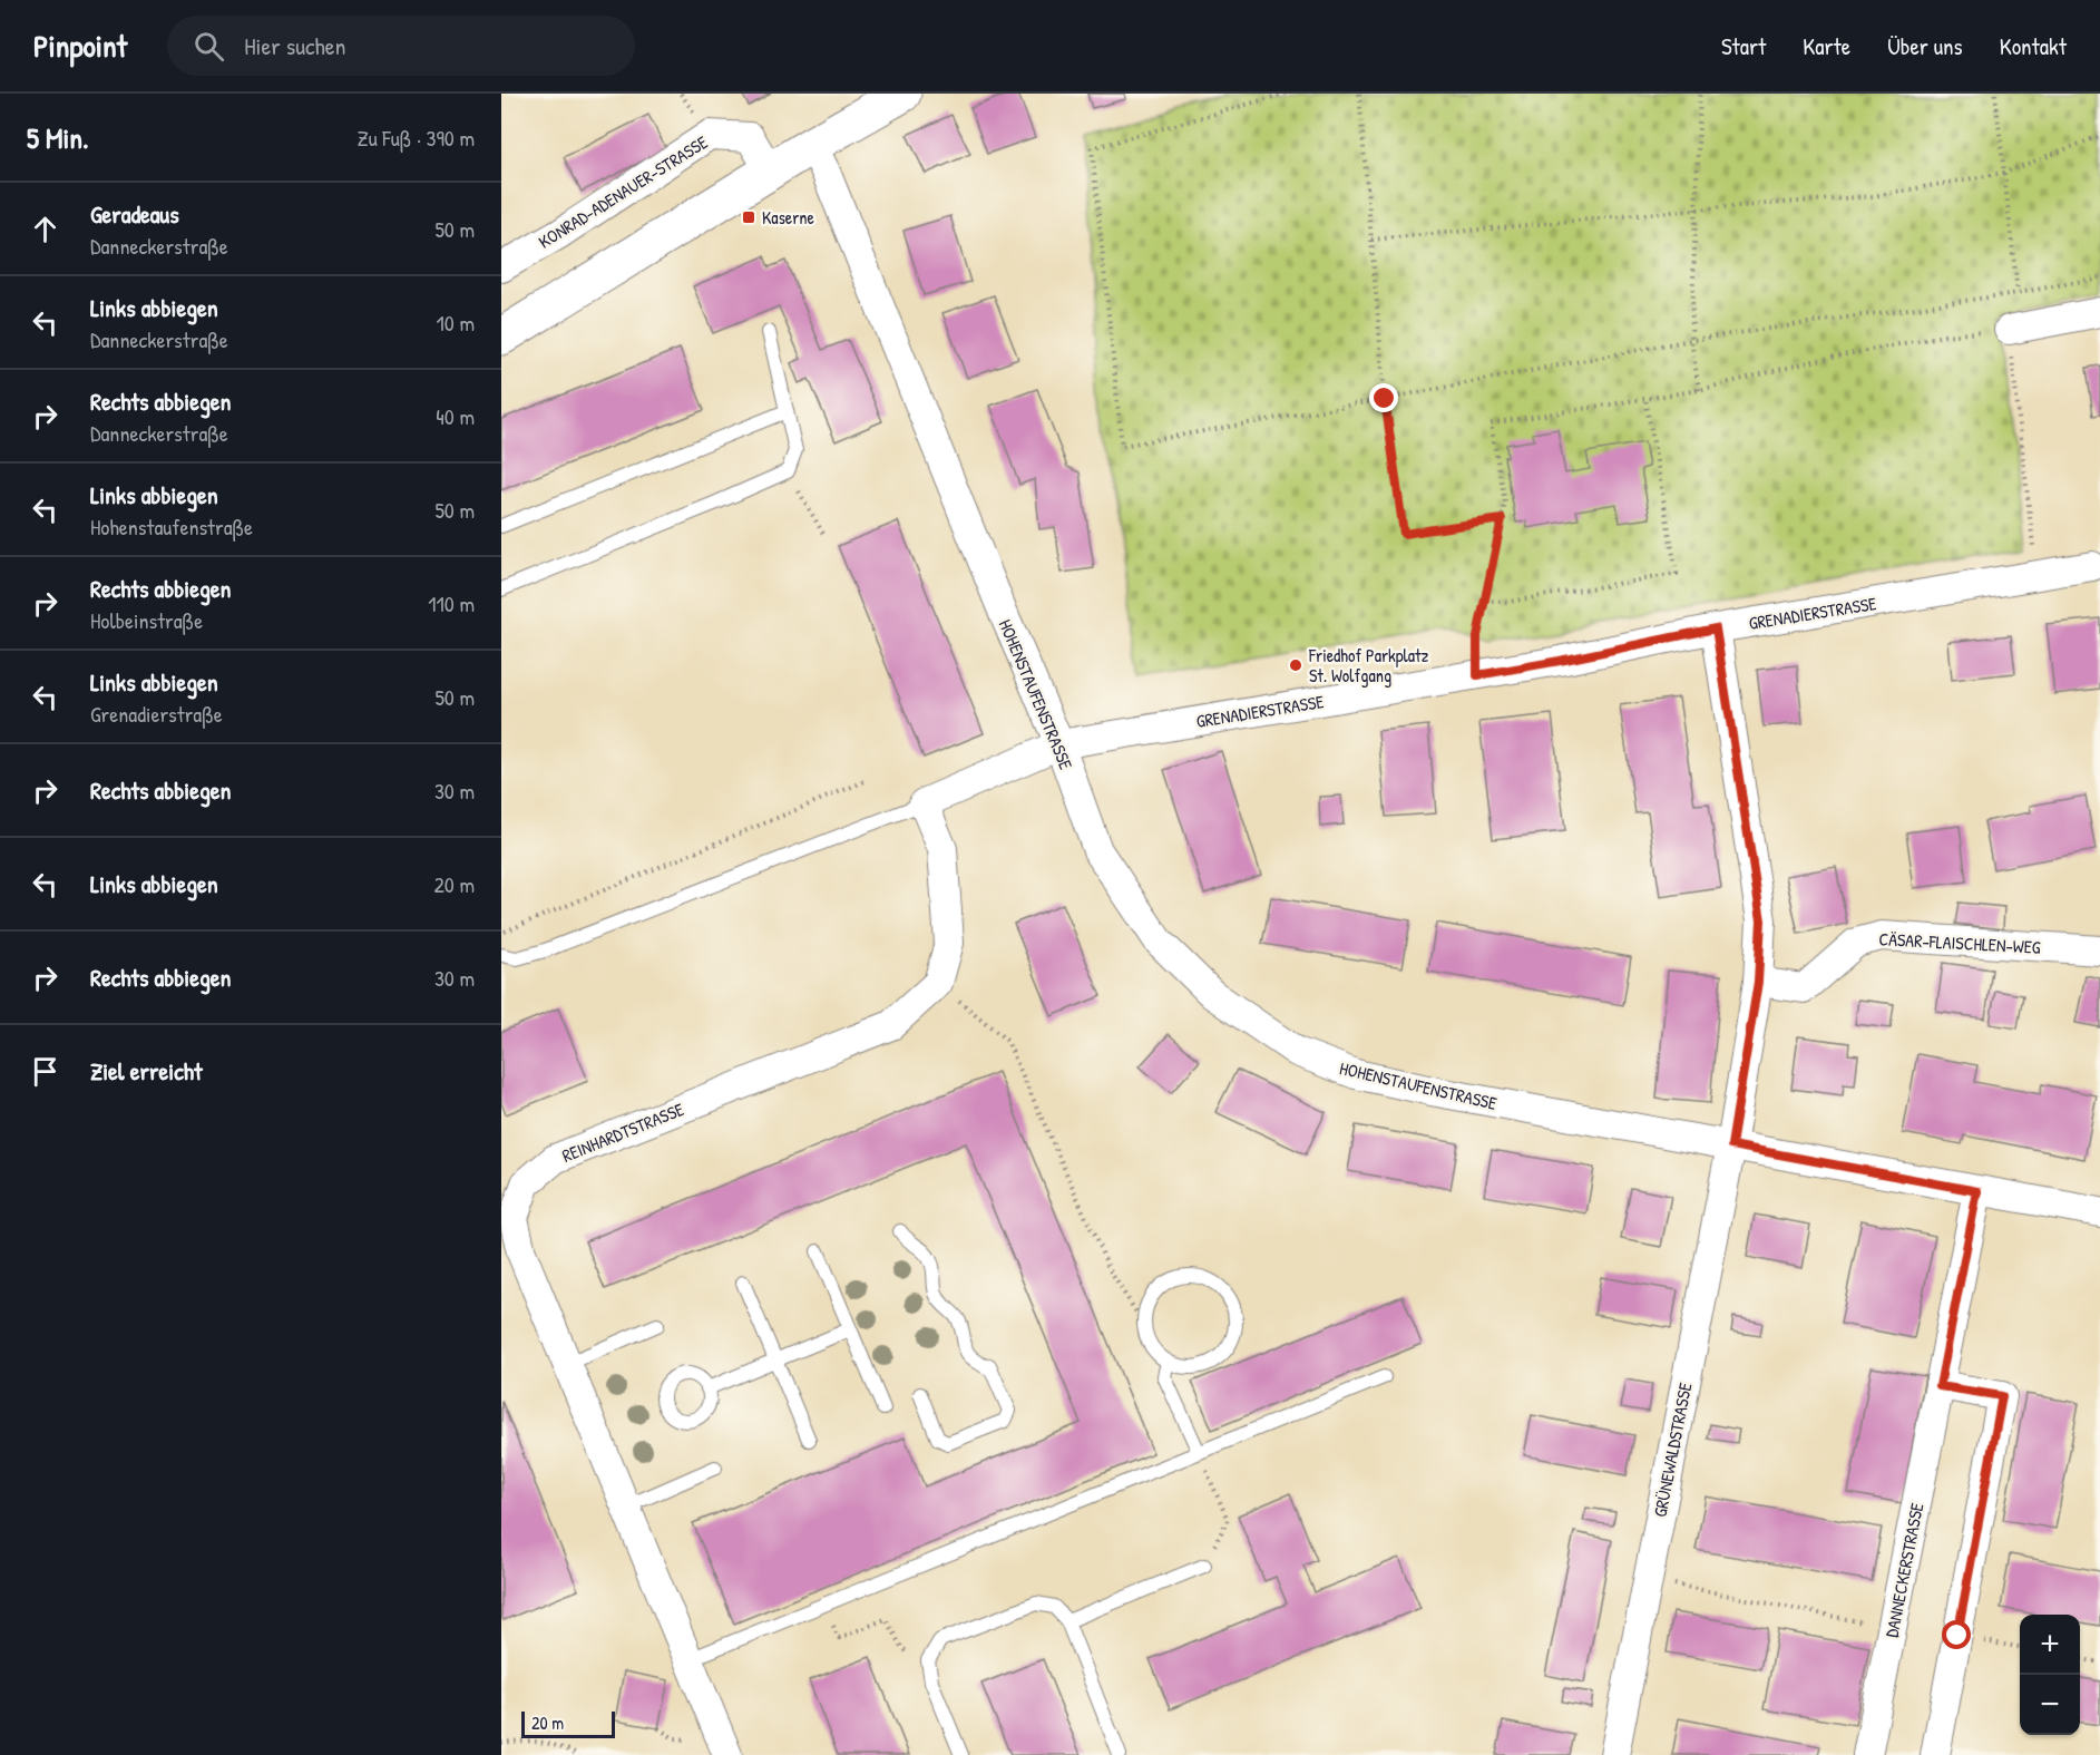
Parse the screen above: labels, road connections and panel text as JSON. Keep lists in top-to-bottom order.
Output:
{
  "streets": {
    "street": [
      "KONRAD-ADENAUER-STRASSE",
      "GRENADIERSTRASSE",
      "HOHENSTAUFENSTRASSE",
      "CÄSAR-FLAISCHLEN-WEG",
      "REINHARDTSTRASSE",
      "GRÜNEWALDSTRASSE",
      "DANNECKERSTRASSE"
    ]
  },
  "crossings": [
    ["GRENADIERSTRASSE", "HOHENSTAUFENSTRASSE"],
    ["GRENADIERSTRASSE", "GRÜNEWALDSTRASSE"],
    ["HOHENSTAUFENSTRASSE", "GRÜNEWALDSTRASSE"],
    ["HOHENSTAUFENSTRASSE", "DANNECKERSTRASSE"],
    ["CÄSAR-FLAISCHLEN-WEG", "GRÜNEWALDSTRASSE"]
  ],
  "places": {
    "transit": ["Kaserne"],
    "other": ["Friedhof Parkplatz St. Wolfgang"]
  },
  "scale_bar": "20 m",
  "page": {
    "header": "Pinpoint",
    "search": "Hier suchen",
    "nav": [
      "Start",
      "Karte",
      "Über uns",
      "Kontakt"
    ],
    "heading": ["5 Min.", "Zu Fuß · 390 m"],
    "list": [
      ["Geradeaus", "Danneckerstraße", "50 m"],
      ["Links abbiegen", "Danneckerstraße", "10 m"],
      ["Rechts abbiegen", "Danneckerstraße", "40 m"],
      ["Links abbiegen", "Hohenstaufenstraße", "50 m"],
      ["Rechts abbiegen", "Holbeinstraße", "110 m"],
      ["Links abbiegen", "Grenadierstraße", "50 m"],
      ["Rechts abbiegen", "30 m"],
      ["Links abbiegen", "20 m"],
      ["Rechts abbiegen", "30 m"],
      "Ziel erreicht"
    ],
    "map_buttons": ["+", "−"],
    "scale": "20 m"
  }
}
